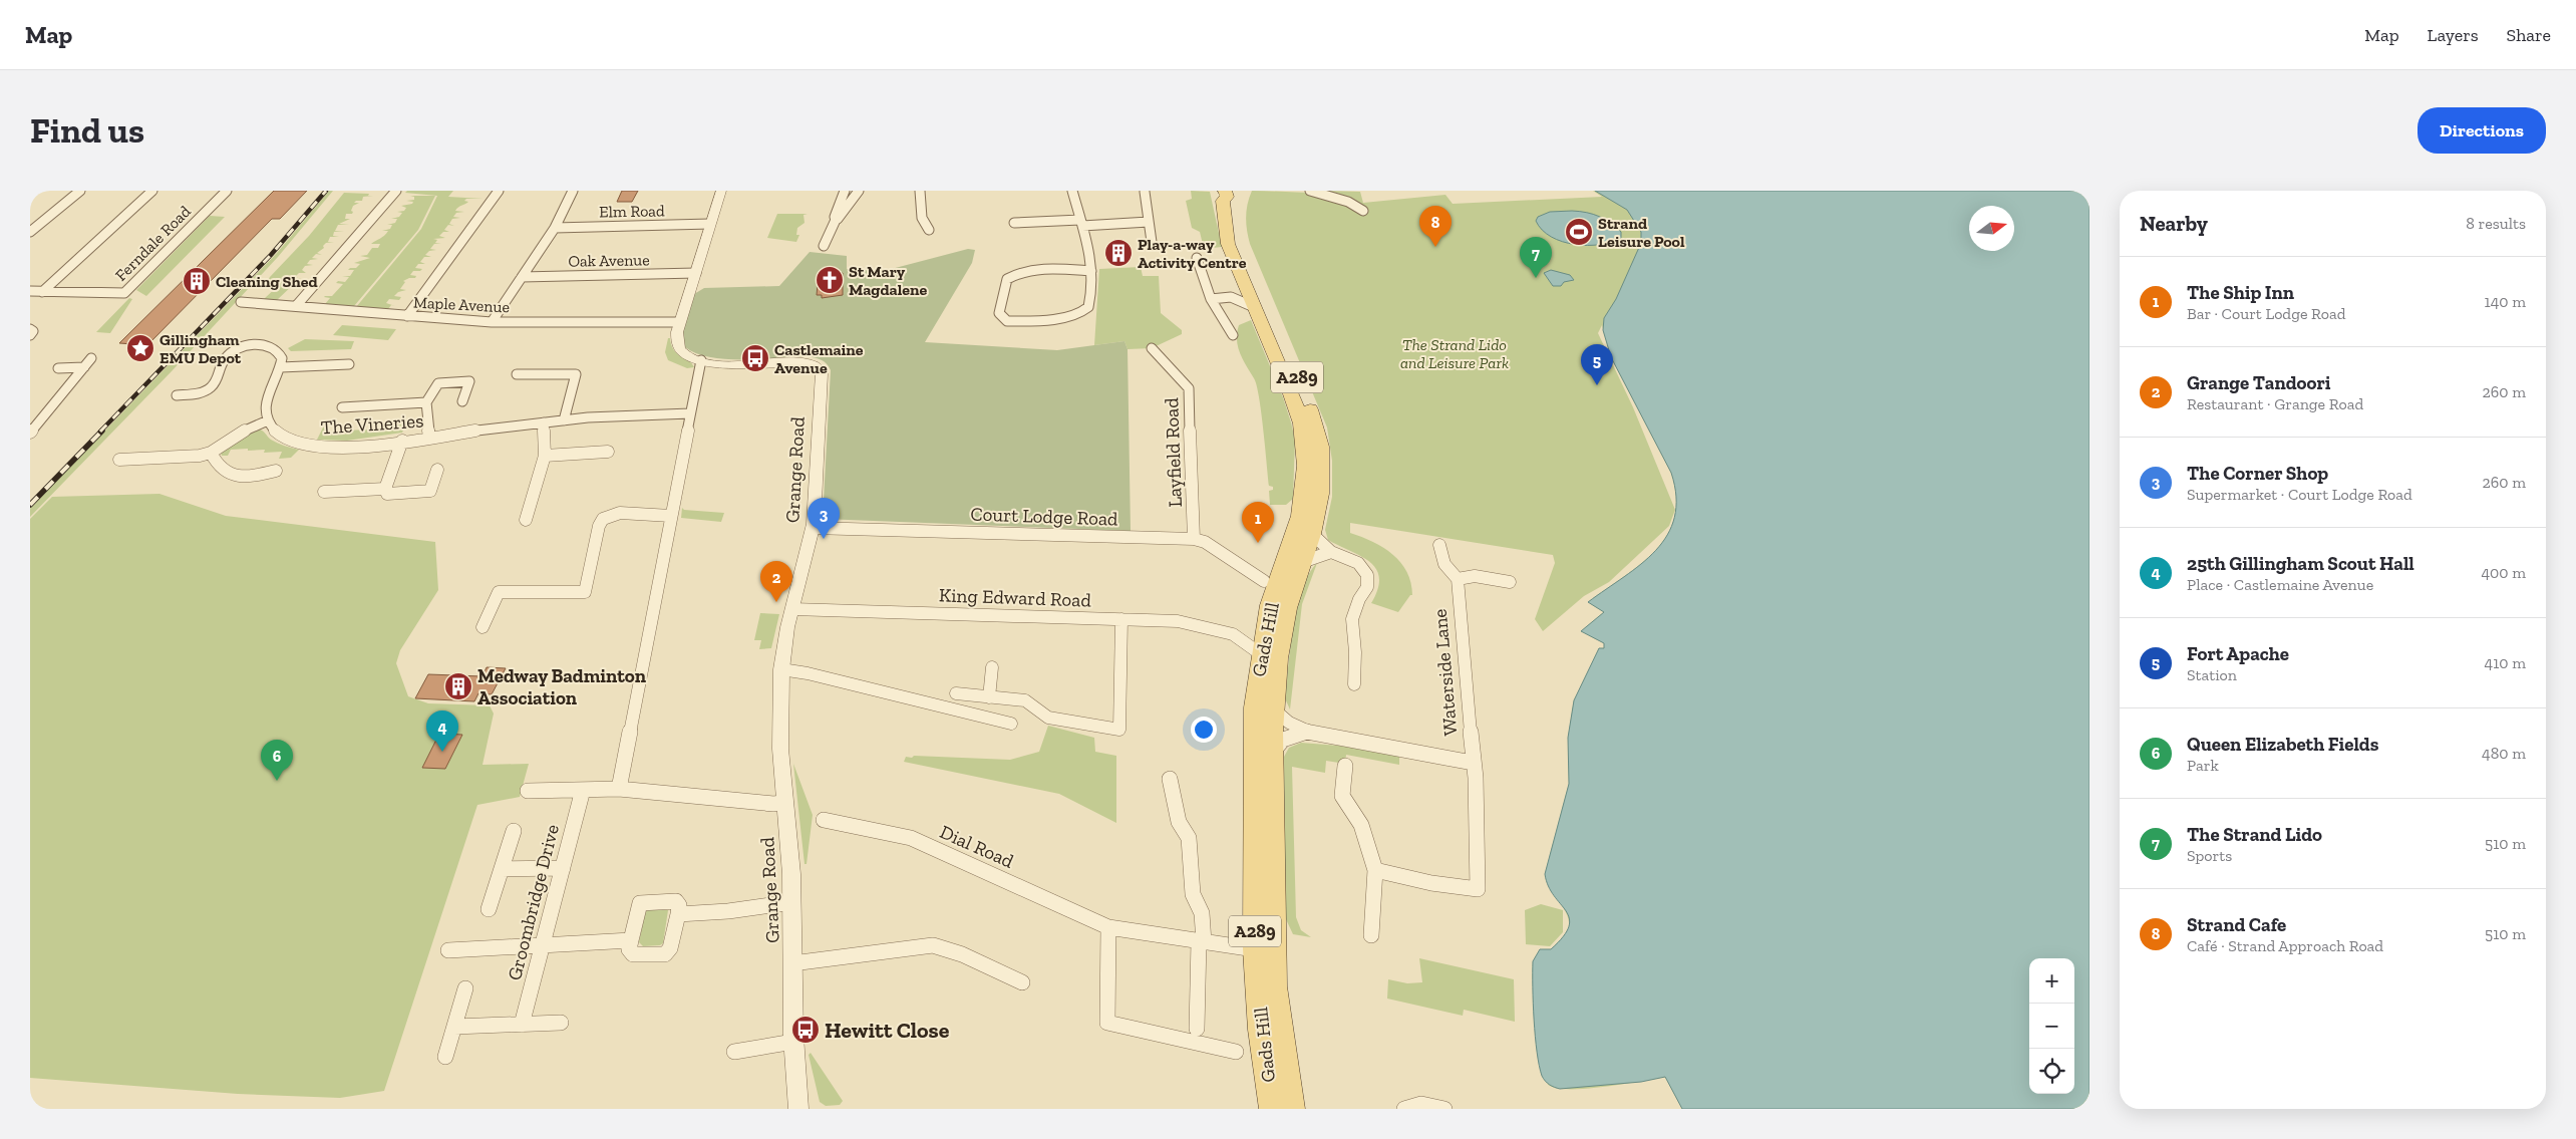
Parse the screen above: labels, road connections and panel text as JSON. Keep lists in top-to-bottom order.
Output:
{
  "streets": {
    "main road": ["A289", "Gads Hill"],
    "street": [
      "Elm Road",
      "Ferndale Road",
      "Oak Avenue",
      "Maple Avenue",
      "The Vineries",
      "Layfield Road",
      "Grange Road",
      "Court Lodge Road",
      "King Edward Road",
      "Waterside Lane",
      "Dial Road",
      "Groombridge Drive"
    ]
  },
  "crossings": [
    ["Elm Road", "Grange Road"],
    ["Oak Avenue", "Grange Road"],
    ["Maple Avenue", "Grange Road"],
    ["Layfield Road", "Court Lodge Road"],
    ["Grange Road", "Court Lodge Road"],
    ["Grange Road", "King Edward Road"],
    ["King Edward Road", "Gads Hill"],
    ["Gads Hill", "Waterside Lane"],
    ["Gads Hill", "Dial Road"]
  ],
  "parks": ["The Strand Lido and Leisure Park"],
  "places": {
    "sports": ["Strand Leisure Pool"],
    "building": ["Play-a-way Activity Centre", "Cleaning Shed", "Medway Badminton Association"],
    "church": ["St Mary Magdalene"],
    "place": ["Gillingham EMU Depot"],
    "bus stop": ["Castlemaine Avenue", "Hewitt Close"]
  },
  "north": "right",
  "page": {
    "header": "Map",
    "nav": ["Map", "Layers", "Share"],
    "buttons": "Directions",
    "title": "Find us",
    "heading": ["Nearby", "8 results"],
    "pins": [
      "8",
      "7",
      "5",
      "3",
      "1",
      "2",
      "4",
      "6"
    ],
    "list": [
      {
        "mark": "1",
        "name": "The Ship Inn",
        "note": "Bar · Court Lodge Road",
        "value": "140 m"
      },
      {
        "mark": "2",
        "name": "Grange Tandoori",
        "note": "Restaurant · Grange Road",
        "value": "260 m"
      },
      {
        "mark": "3",
        "name": "The Corner Shop",
        "note": "Supermarket · Court Lodge Road",
        "value": "260 m"
      },
      {
        "mark": "4",
        "name": "25th Gillingham Scout Hall",
        "note": "Place · Castlemaine Avenue",
        "value": "400 m"
      },
      {
        "mark": "5",
        "name": "Fort Apache",
        "note": "Station",
        "value": "410 m"
      },
      {
        "mark": "6",
        "name": "Queen Elizabeth Fields",
        "note": "Park",
        "value": "480 m"
      },
      {
        "mark": "7",
        "name": "The Strand Lido",
        "note": "Sports",
        "value": "510 m"
      },
      {
        "mark": "8",
        "name": "Strand Cafe",
        "note": "Café · Strand Approach Road",
        "value": "510 m"
      }
    ],
    "map_buttons": ["+", "−"]
  }
}
